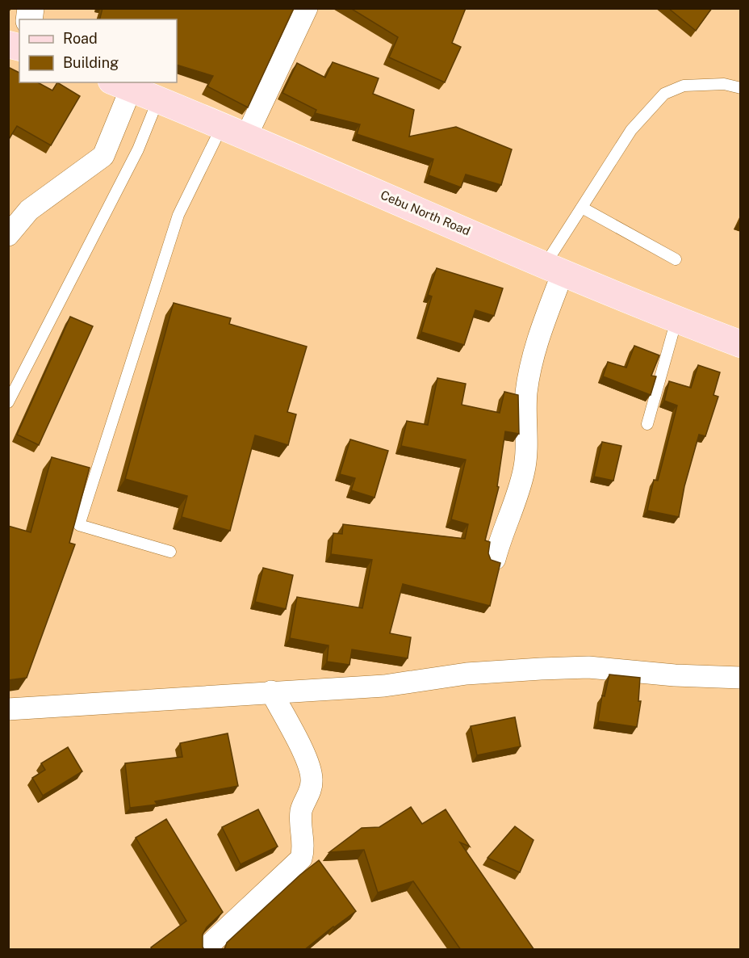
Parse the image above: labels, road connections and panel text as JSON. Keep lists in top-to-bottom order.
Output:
{
  "streets": {
    "main road": ["Cebu North Road"]
  },
  "legend": ["Road", "Building"]
}
